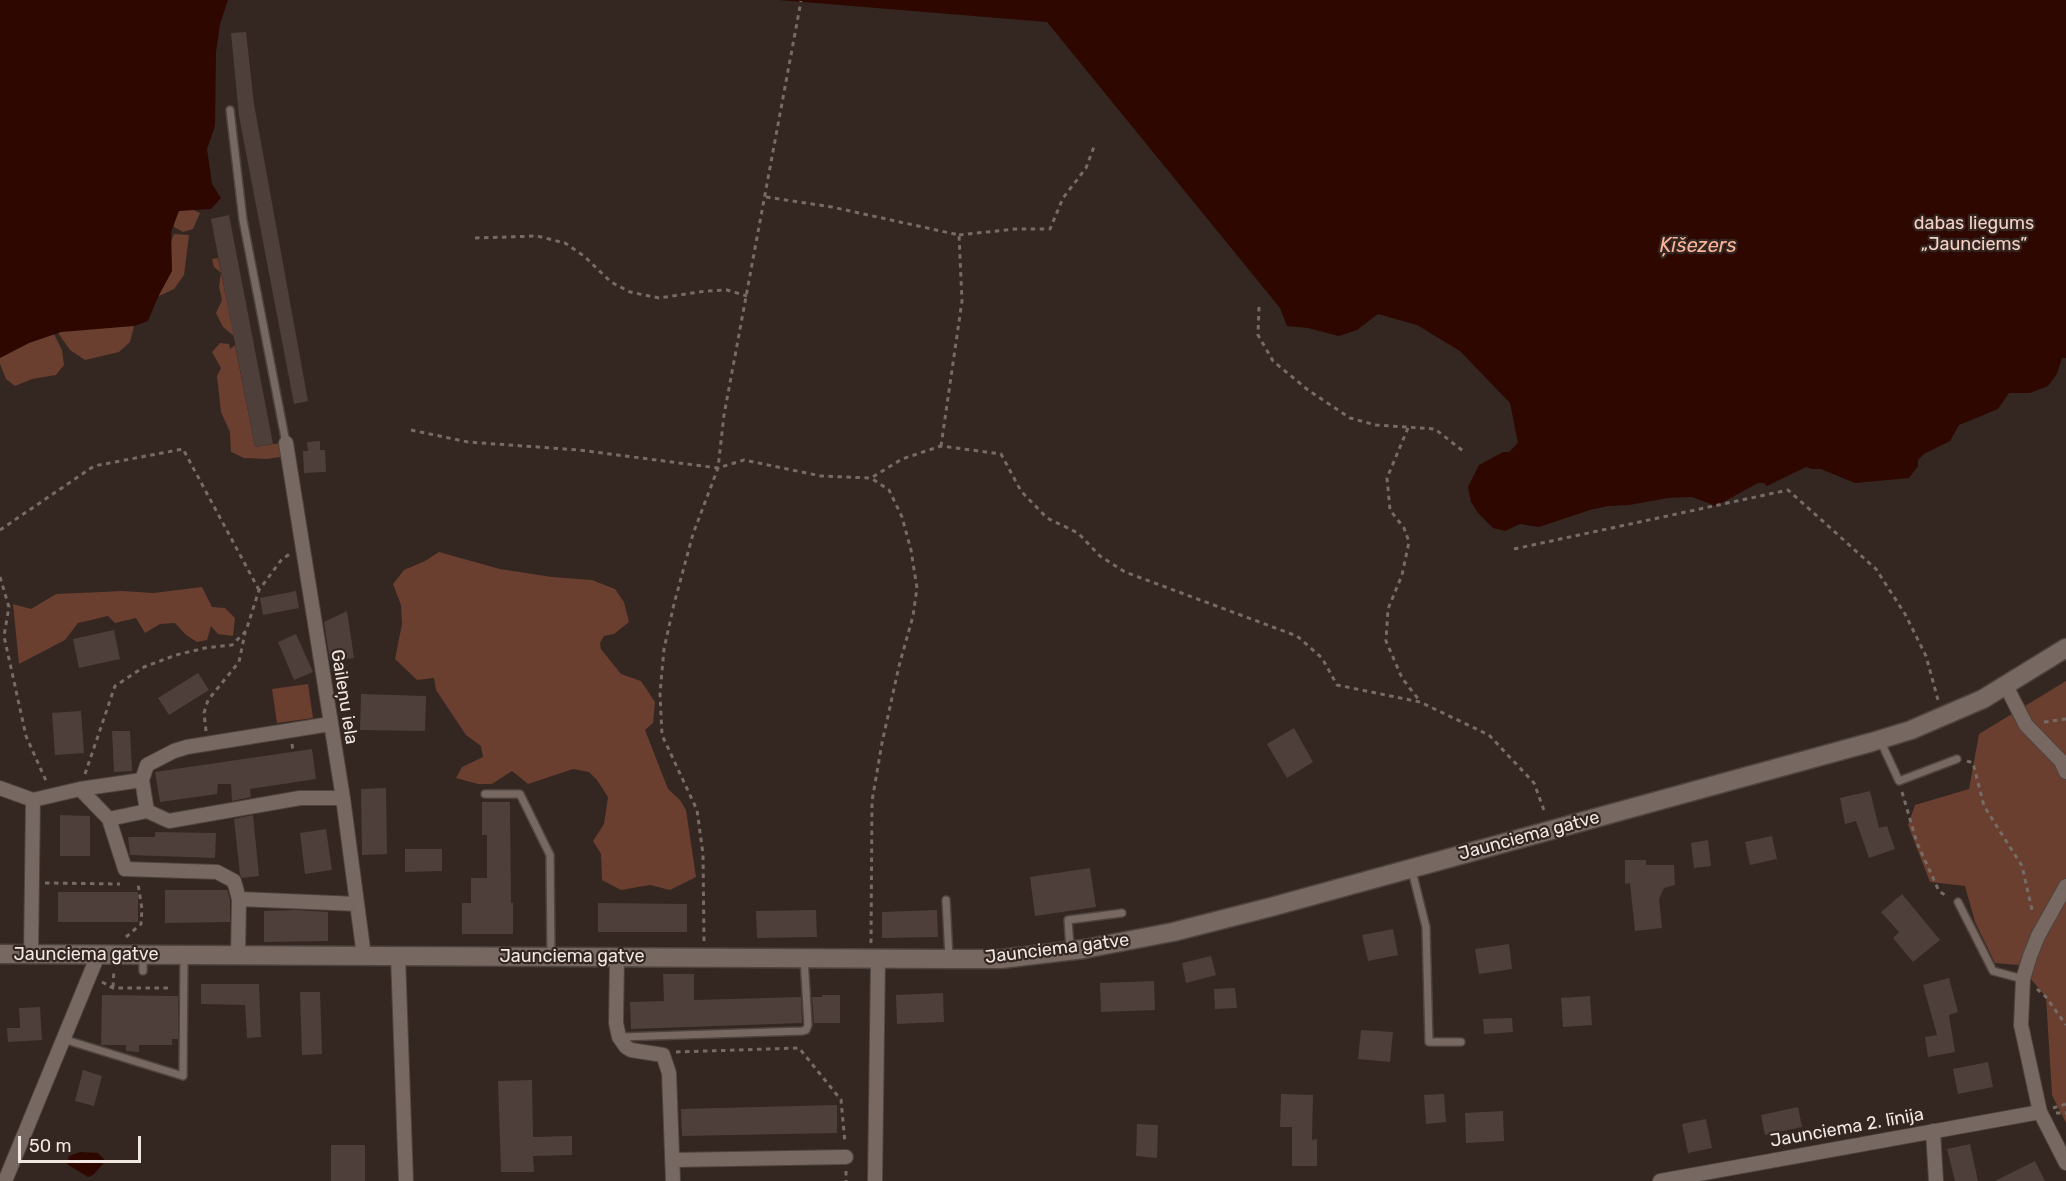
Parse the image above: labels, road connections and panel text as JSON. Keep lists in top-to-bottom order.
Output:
{
  "streets": {
    "main road": ["Jaunciema gatve"],
    "street": ["Gaileņu iela", "Jaunciema 2. līnija"]
  },
  "crossings": [
    ["Gaileņu iela", "Jaunciema gatve"]
  ],
  "water": ["Ķīšezers"],
  "parks": ["dabas liegums „Jaunciems”"],
  "scale_bar": "50 m"
}
